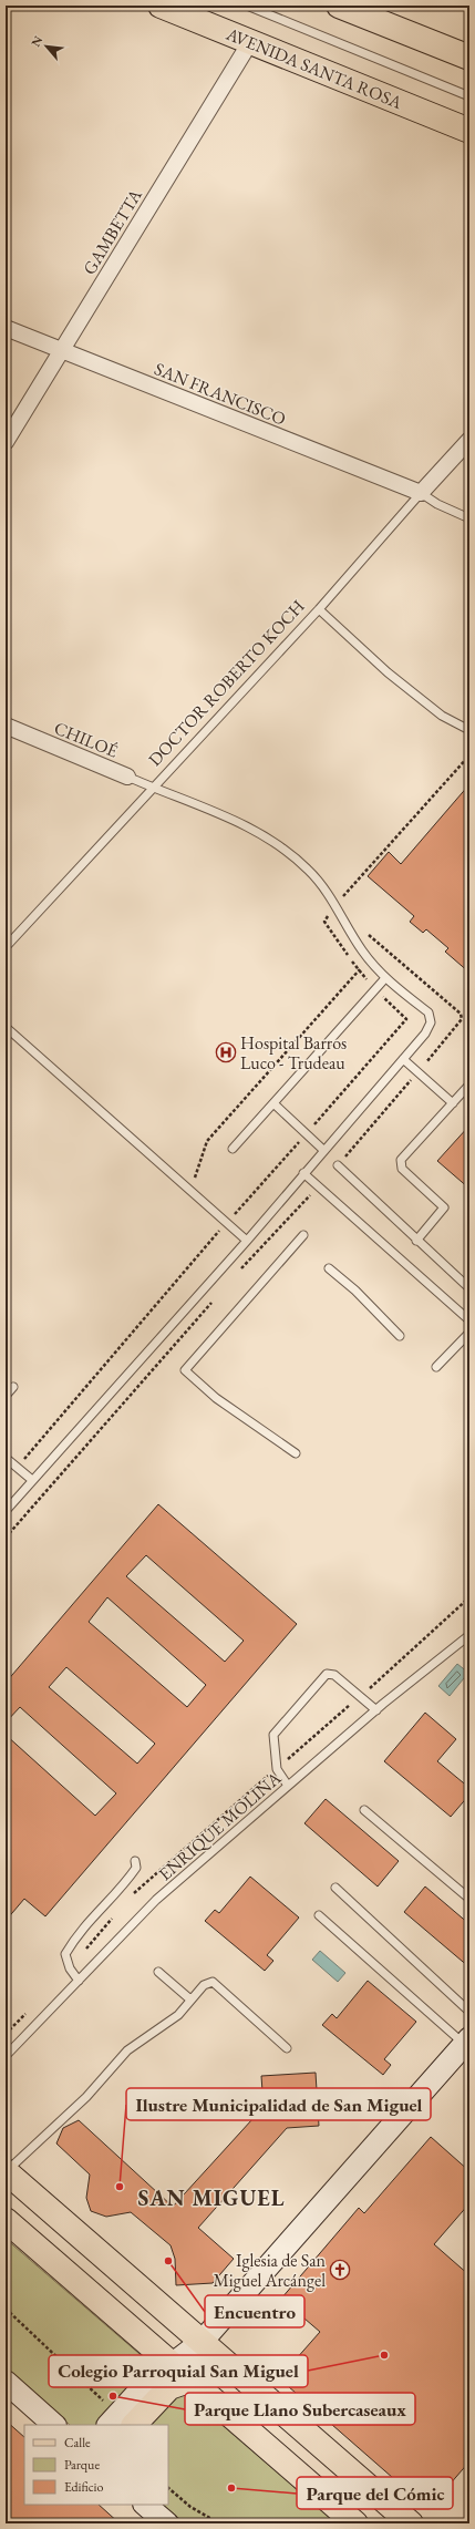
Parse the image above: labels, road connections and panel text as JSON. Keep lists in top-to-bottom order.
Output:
{
  "streets": {
    "main road": ["AVENIDA SANTA ROSA"],
    "street": [
      "GAMBETTA",
      "SAN FRANCISCO",
      "DOCTOR ROBERTO KOCH",
      "CHILOÉ"
    ],
    "lane": ["ENRIQUE MOLINA"]
  },
  "crossings": [
    ["AVENIDA SANTA ROSA", "GAMBETTA"],
    ["GAMBETTA", "SAN FRANCISCO"],
    ["SAN FRANCISCO", "DOCTOR ROBERTO KOCH"],
    ["DOCTOR ROBERTO KOCH", "CHILOÉ"]
  ],
  "districts": ["SAN MIGUEL"],
  "places": {
    "hospital": ["Hospital Barros Luco - Trudeau"],
    "other": [
      "Ilustre Municipalidad de San Miguel",
      "Encuentro",
      "Colegio Parroquial San Miguel",
      "Parque Llano Subercaseaux",
      "Parque del Cómic"
    ],
    "church": ["Iglesia de San Miguel Arcángel"]
  },
  "legend": ["Calle", "Parque", "Edificio"],
  "north": "top left"
}
